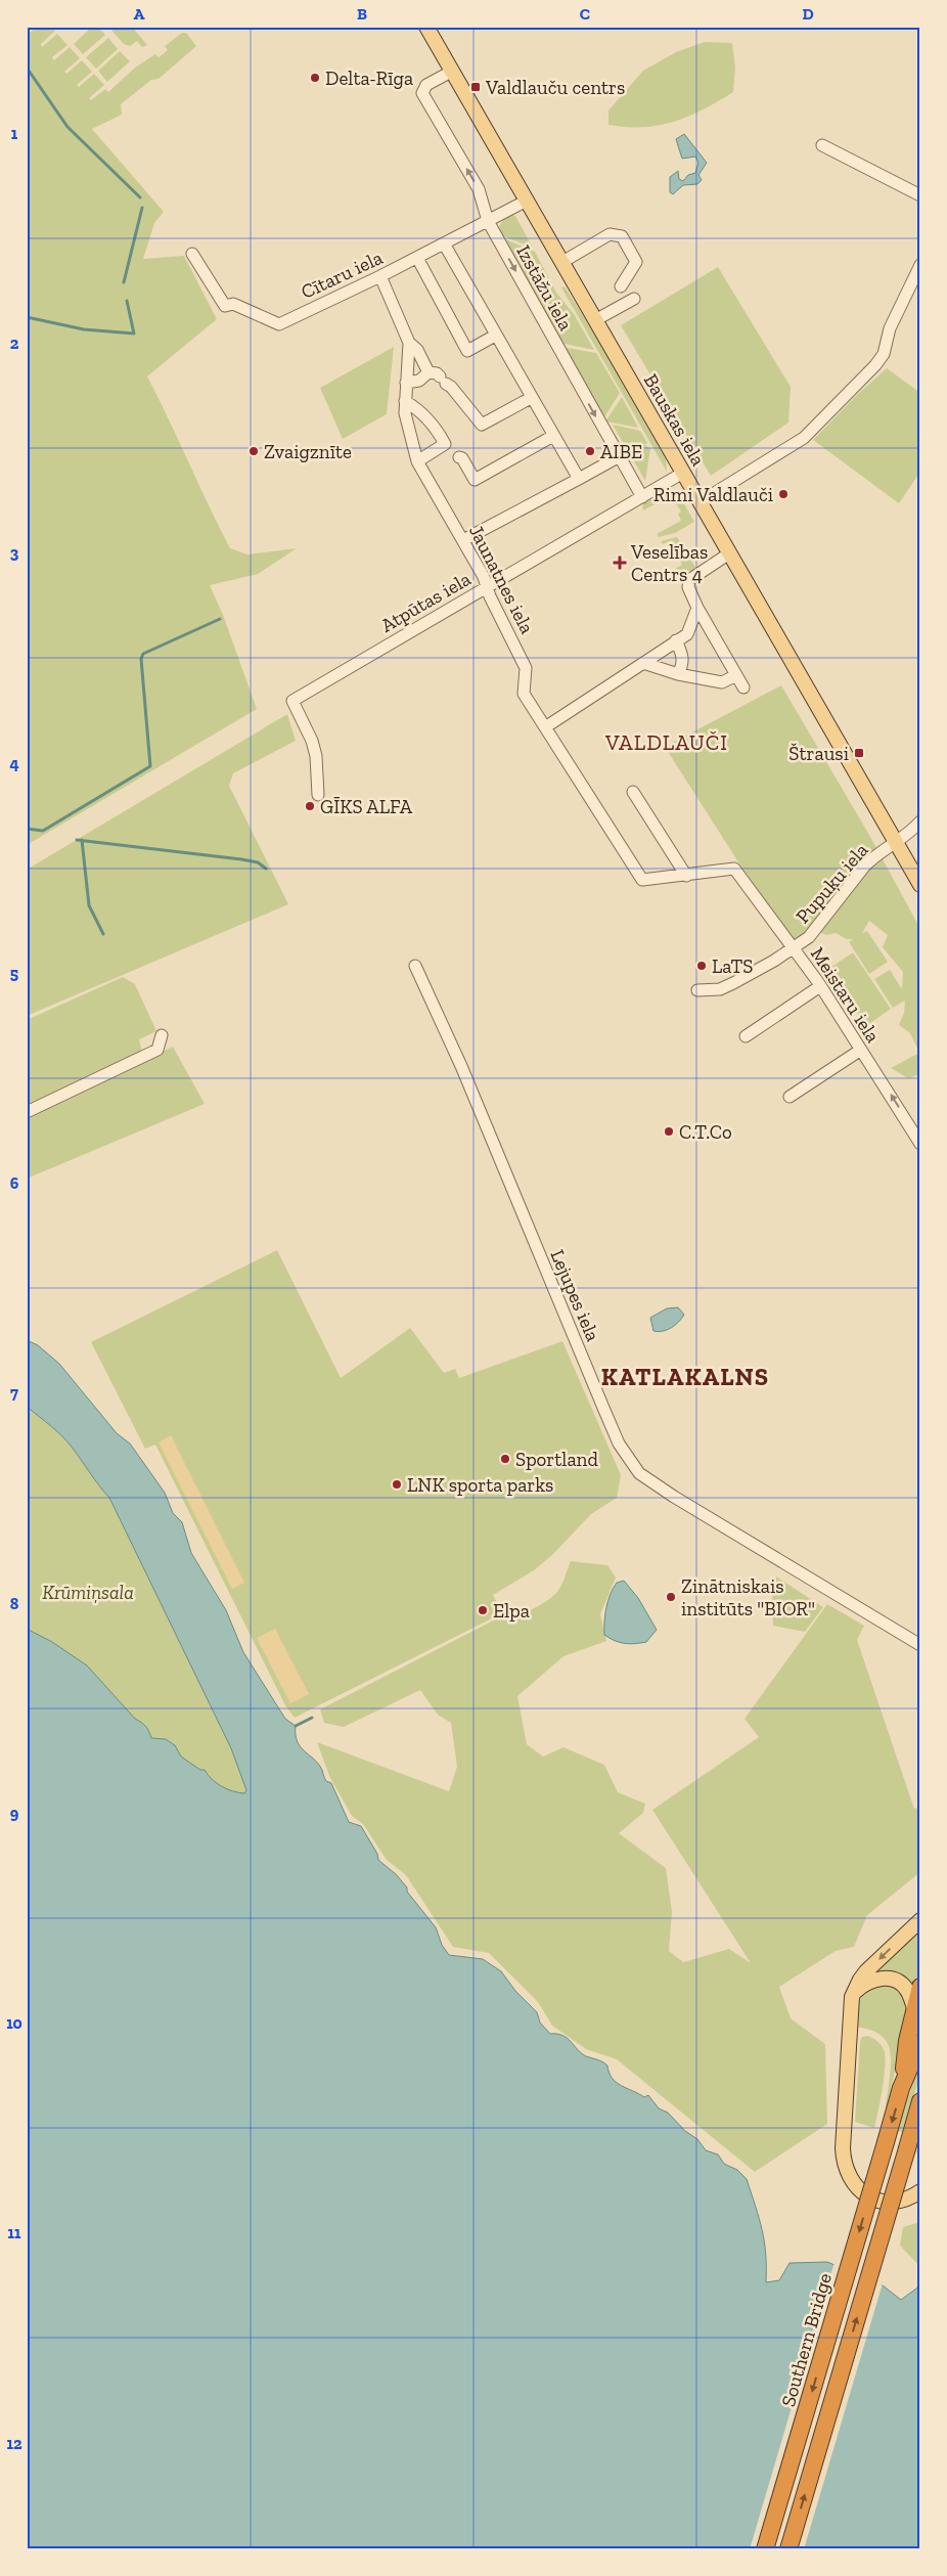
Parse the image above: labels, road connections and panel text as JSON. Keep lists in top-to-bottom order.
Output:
{
  "streets": {
    "highway": ["Southern Bridge"],
    "main road": ["Bauskas iela"],
    "street": [
      "Cītaru iela",
      "Izstāžu iela",
      "Jaunatnes iela",
      "Atpūtas iela",
      "Pupuķu iela",
      "Meistaru iela",
      "Lejupes iela"
    ]
  },
  "crossings": [
    ["Cītaru iela", "Izstāžu iela"],
    ["Cītaru iela", "Bauskas iela"],
    ["Cītaru iela", "Jaunatnes iela"],
    ["Izstāžu iela", "Bauskas iela"],
    ["Izstāžu iela", "Atpūtas iela"],
    ["Bauskas iela", "Atpūtas iela"],
    ["Bauskas iela", "Pupuķu iela"],
    ["Jaunatnes iela", "Atpūtas iela"],
    ["Jaunatnes iela", "Meistaru iela"],
    ["Pupuķu iela", "Meistaru iela"]
  ],
  "districts": ["VALDLAUČI", "KATLAKALNS"],
  "parks": ["Krūmiņsala"],
  "places": {
    "other": [
      "Delta-Rīga",
      "Zvaigznīte",
      "AIBE",
      "Rimi Valdlauči",
      "GĪKS ALFA",
      "LaTS",
      "C.T.Co",
      "Sportland",
      "LNK sporta parks",
      "Zinātniskais institūts \"BIOR\"",
      "Elpa"
    ],
    "transit": ["Valdlauču centrs", "Štrausi"],
    "health": ["Veselības Centrs 4"]
  },
  "grid": {
    "columns": [
      "A",
      "B",
      "C",
      "D"
    ],
    "rows": [
      "1",
      "2",
      "3",
      "4",
      "5",
      "6",
      "7",
      "8",
      "9",
      "10",
      "11",
      "12"
    ]
  }
}
